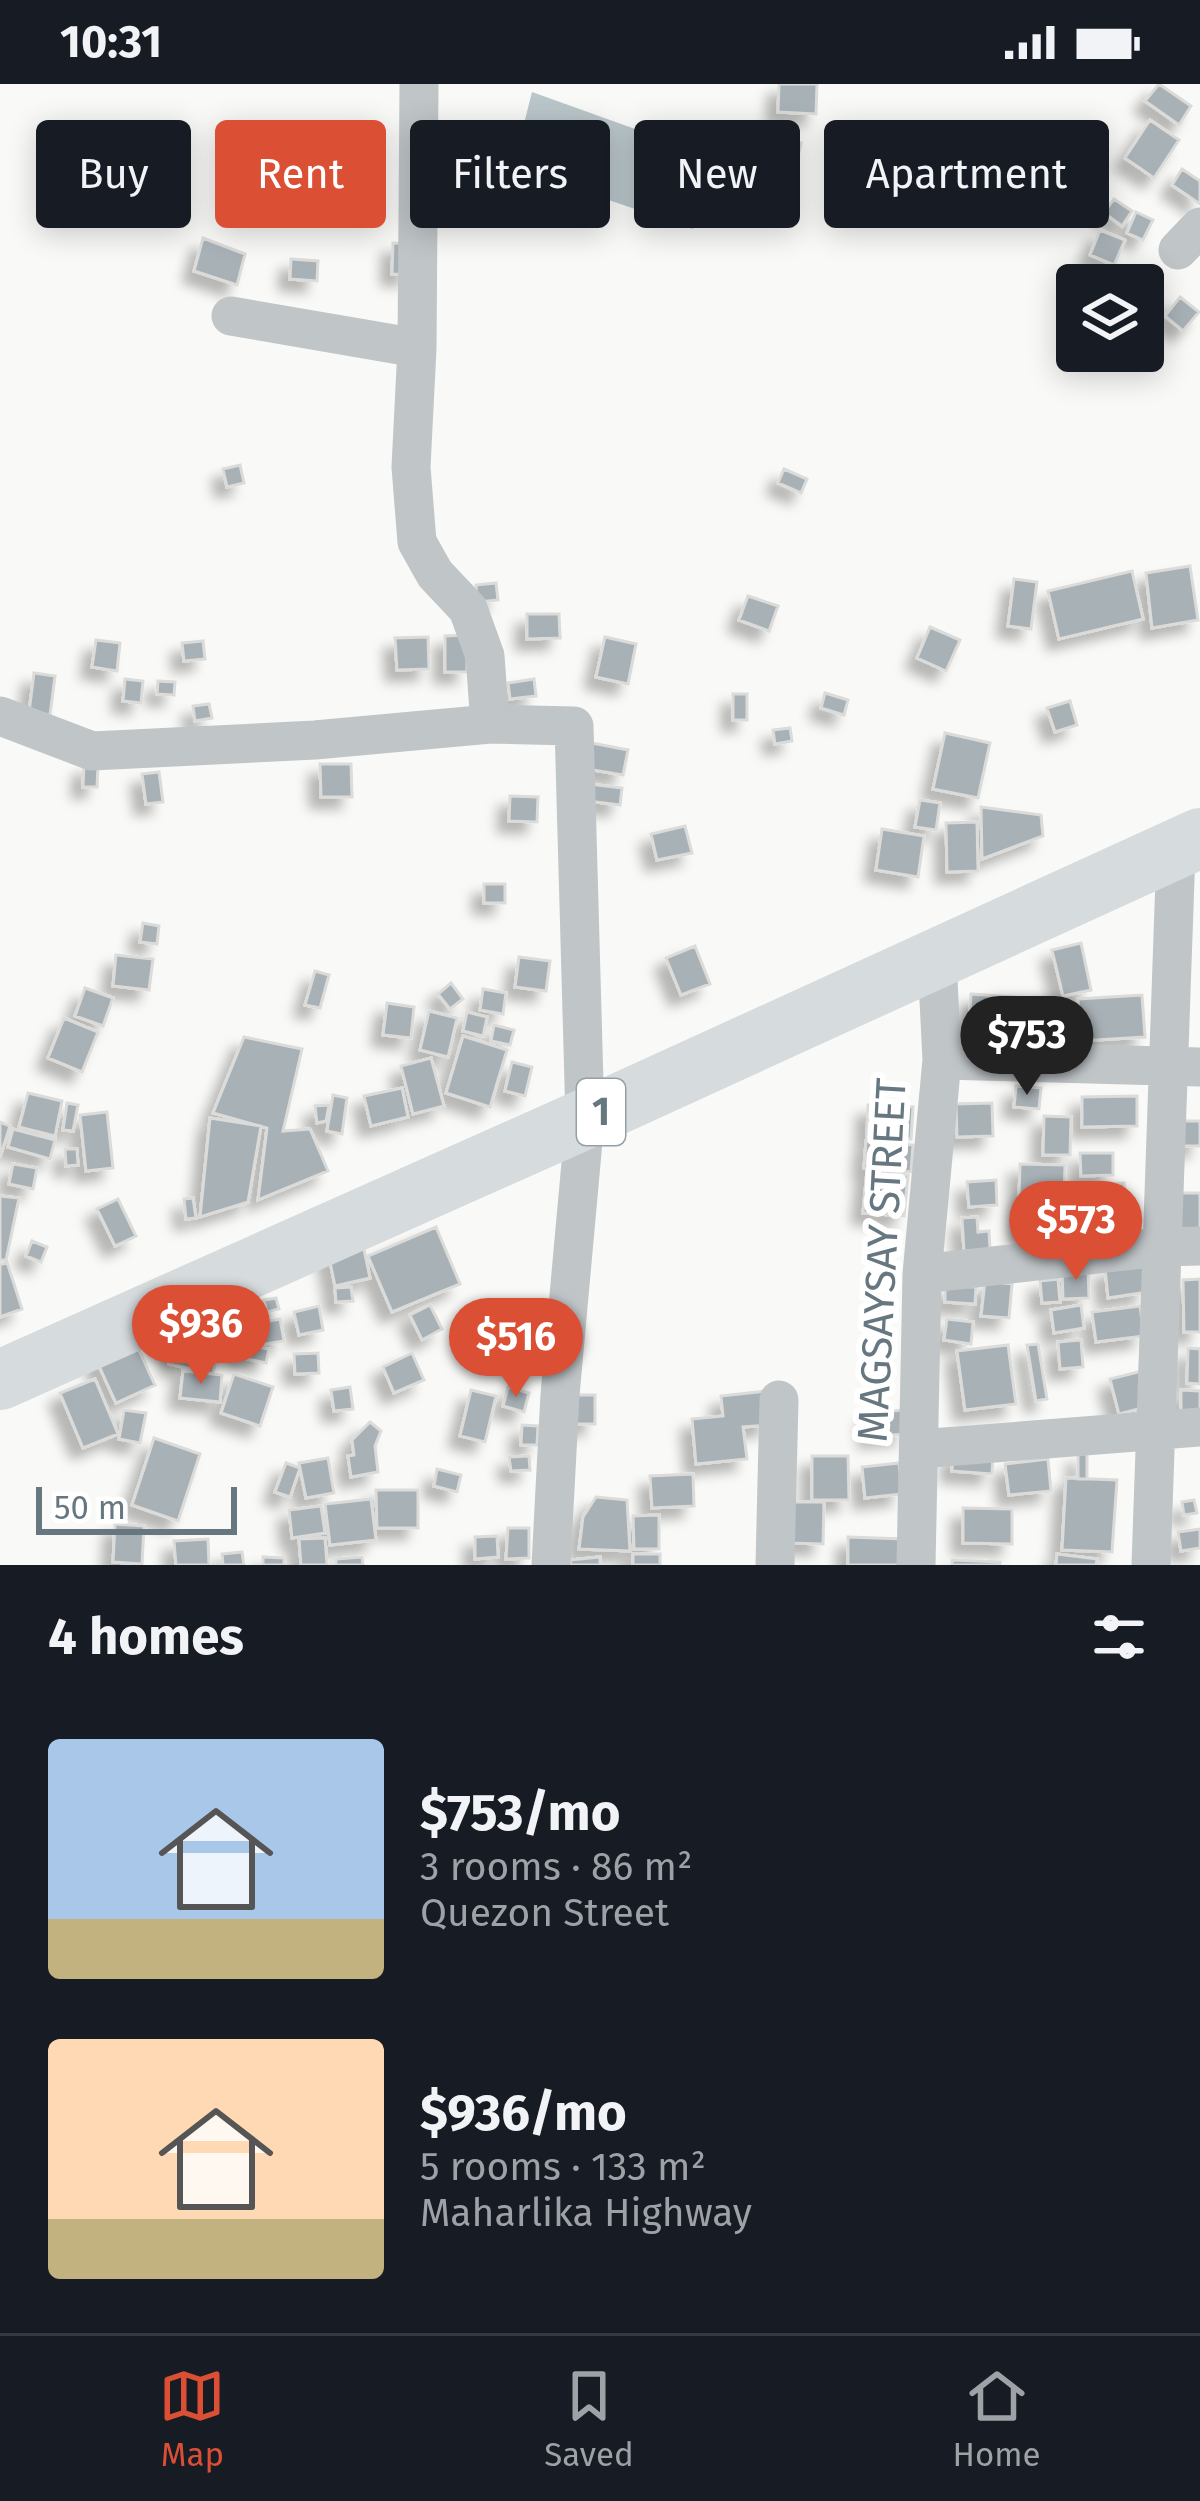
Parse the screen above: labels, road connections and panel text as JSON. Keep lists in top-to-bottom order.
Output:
{
  "streets": {
    "highway": ["1"],
    "street": ["MAGSAYSAY STREET"]
  },
  "crossings": [
    ["1", "MAGSAYSAY STREET"]
  ],
  "scale_bar": "50 m",
  "page": {
    "status": "10:31",
    "chip": [
      "Buy",
      "Rent",
      "Filters",
      "New",
      "Apartment"
    ],
    "price": [
      "$753",
      "$573",
      "$936",
      "$516"
    ],
    "scale": "50 m",
    "heading": "4 homes",
    "list": [
      {
        "name": "$753/mo",
        "note": "3 rooms · 86 m² · Quezon Street"
      },
      {
        "name": "$936/mo",
        "note": "5 rooms · 133 m² · Maharlika Highway"
      }
    ],
    "tabs": ["Map", "Saved", "Home"]
  }
}
